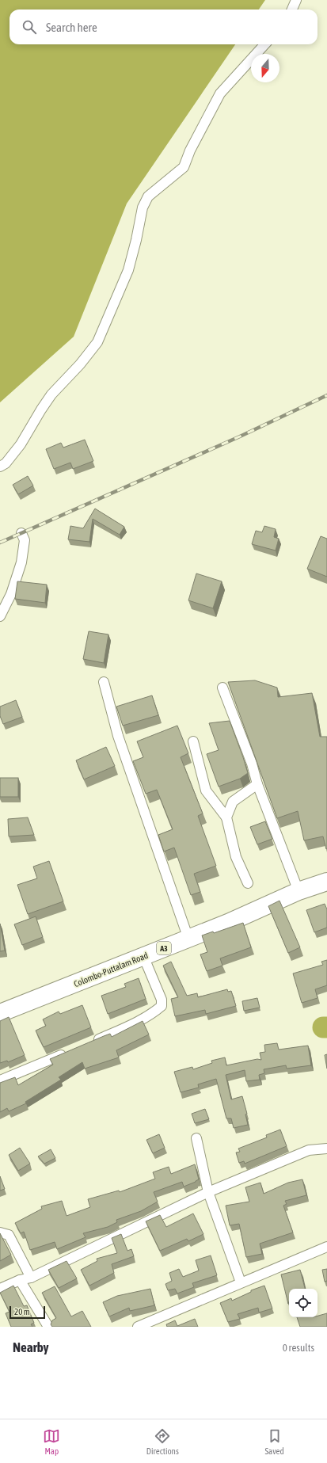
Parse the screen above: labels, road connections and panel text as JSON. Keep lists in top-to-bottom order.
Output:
{
  "streets": {
    "highway": ["A3", "Colombo-Puttalam Road"]
  },
  "scale_bar": "20 m",
  "north": "bottom",
  "page": {
    "search": "Search here",
    "scale": "20 m",
    "heading": ["Nearby", "0 results"],
    "nav": ["Map", "Directions", "Saved"]
  }
}
